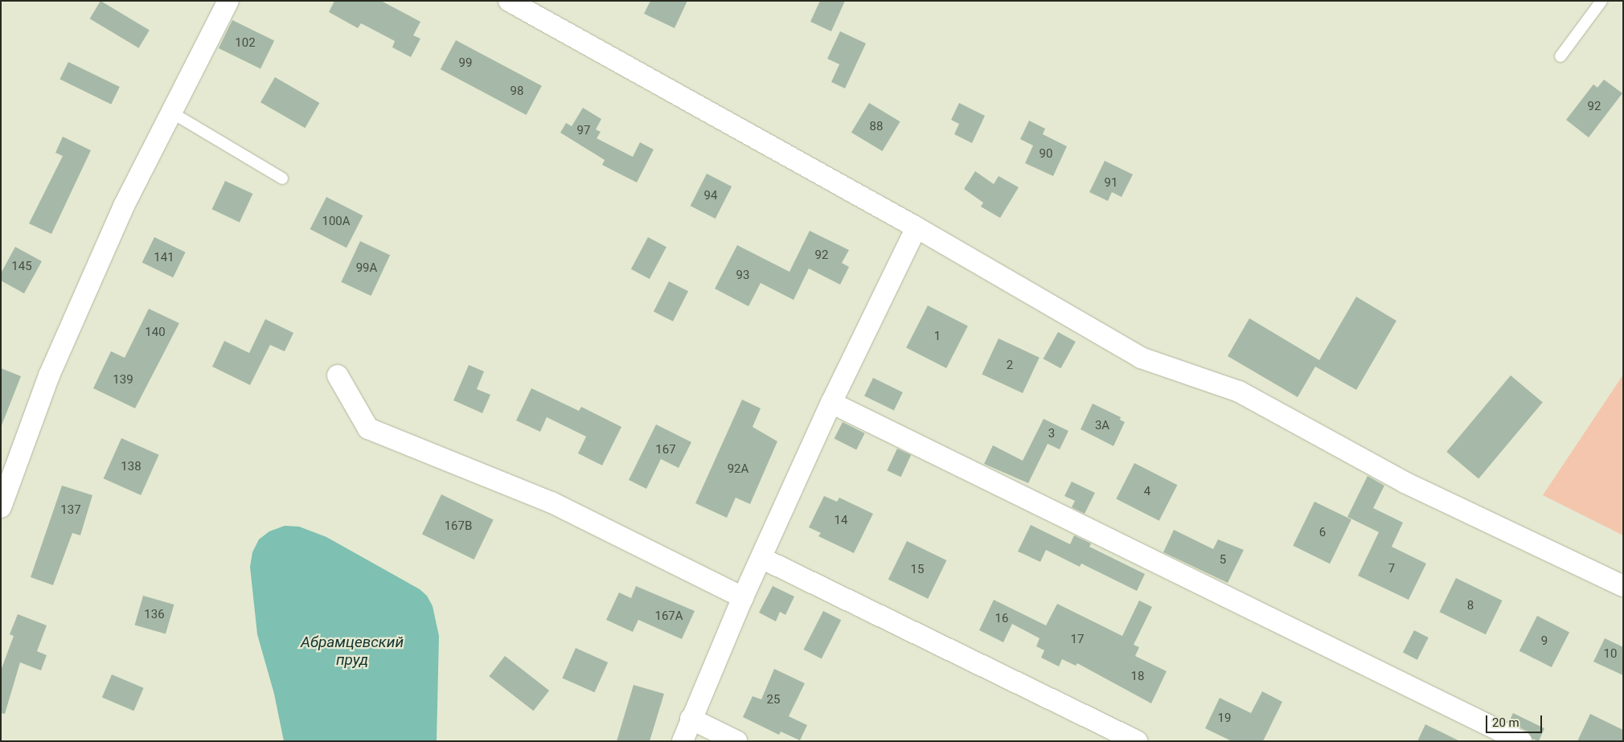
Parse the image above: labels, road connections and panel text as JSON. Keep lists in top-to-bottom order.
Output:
{
  "water": ["Абрамцевский пруд"],
  "house_numbers": [
    "102",
    "99",
    "98",
    "92",
    "88",
    "97",
    "90",
    "91",
    "94",
    "100А",
    "92",
    "141",
    "145",
    "99А",
    "93",
    "140",
    "1",
    "2",
    "139",
    "3А",
    "3",
    "167",
    "138",
    "92А",
    "4",
    "137",
    "14",
    "167В",
    "6",
    "5",
    "7",
    "15",
    "8",
    "136",
    "167А",
    "16",
    "17",
    "9",
    "10",
    "18",
    "25",
    "19"
  ],
  "scale_bar": "20 m"
}
